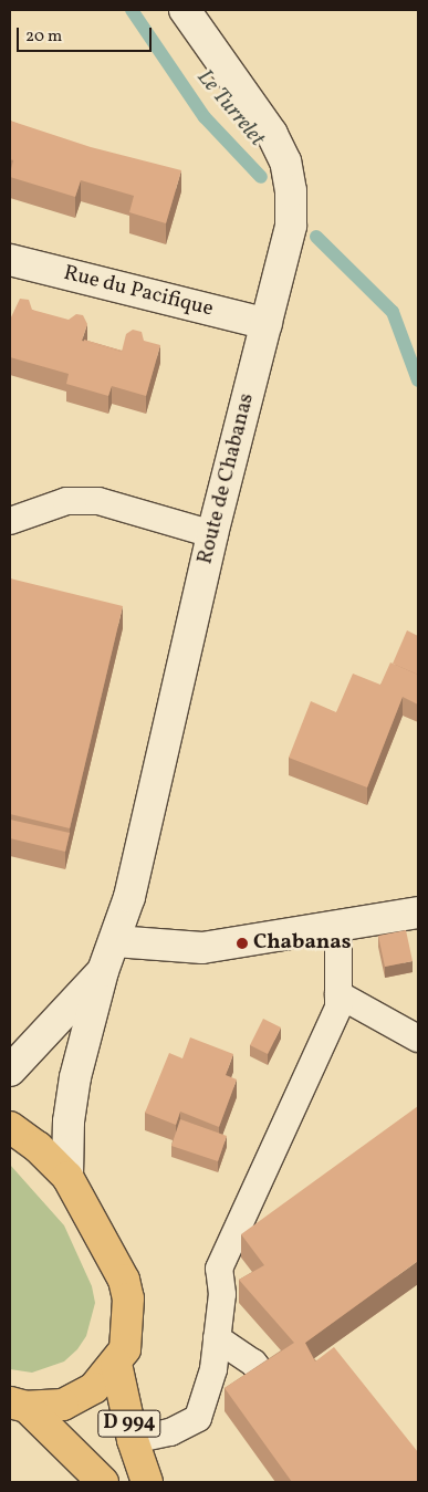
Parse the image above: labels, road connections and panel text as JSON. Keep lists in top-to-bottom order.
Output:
{
  "streets": {
    "main road": ["D 994"],
    "street": ["Rue du Pacifique", "Route de Chabanas"]
  },
  "crossings": [
    ["Rue du Pacifique", "Route de Chabanas"]
  ],
  "water": ["Le Turrelet"],
  "places": ["Chabanas"],
  "scale_bar": "20 m"
}
